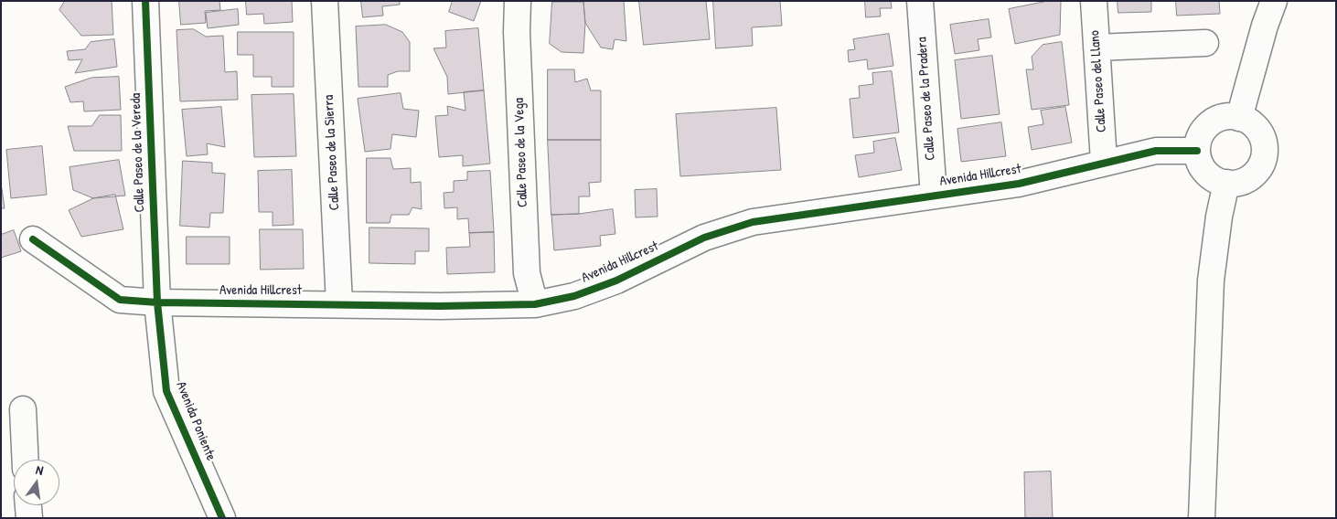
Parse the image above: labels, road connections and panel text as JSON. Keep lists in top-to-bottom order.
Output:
{
  "streets": {
    "street": [
      "Calle Paseo del Llano",
      "Calle Paseo de la Pradera",
      "Calle Paseo de la Vereda",
      "Calle Paseo de la Sierra",
      "Calle Paseo de la Vega",
      "Avenida Hillcrest",
      "Avenida Poniente"
    ]
  },
  "crossings": [
    ["Calle Paseo del Llano", "Avenida Hillcrest"],
    ["Calle Paseo de la Pradera", "Avenida Hillcrest"],
    ["Calle Paseo de la Vereda", "Avenida Hillcrest"],
    ["Calle Paseo de la Vereda", "Avenida Poniente"],
    ["Calle Paseo de la Sierra", "Avenida Hillcrest"],
    ["Calle Paseo de la Vega", "Avenida Hillcrest"],
    ["Avenida Hillcrest", "Avenida Poniente"]
  ],
  "north": "top"
}
